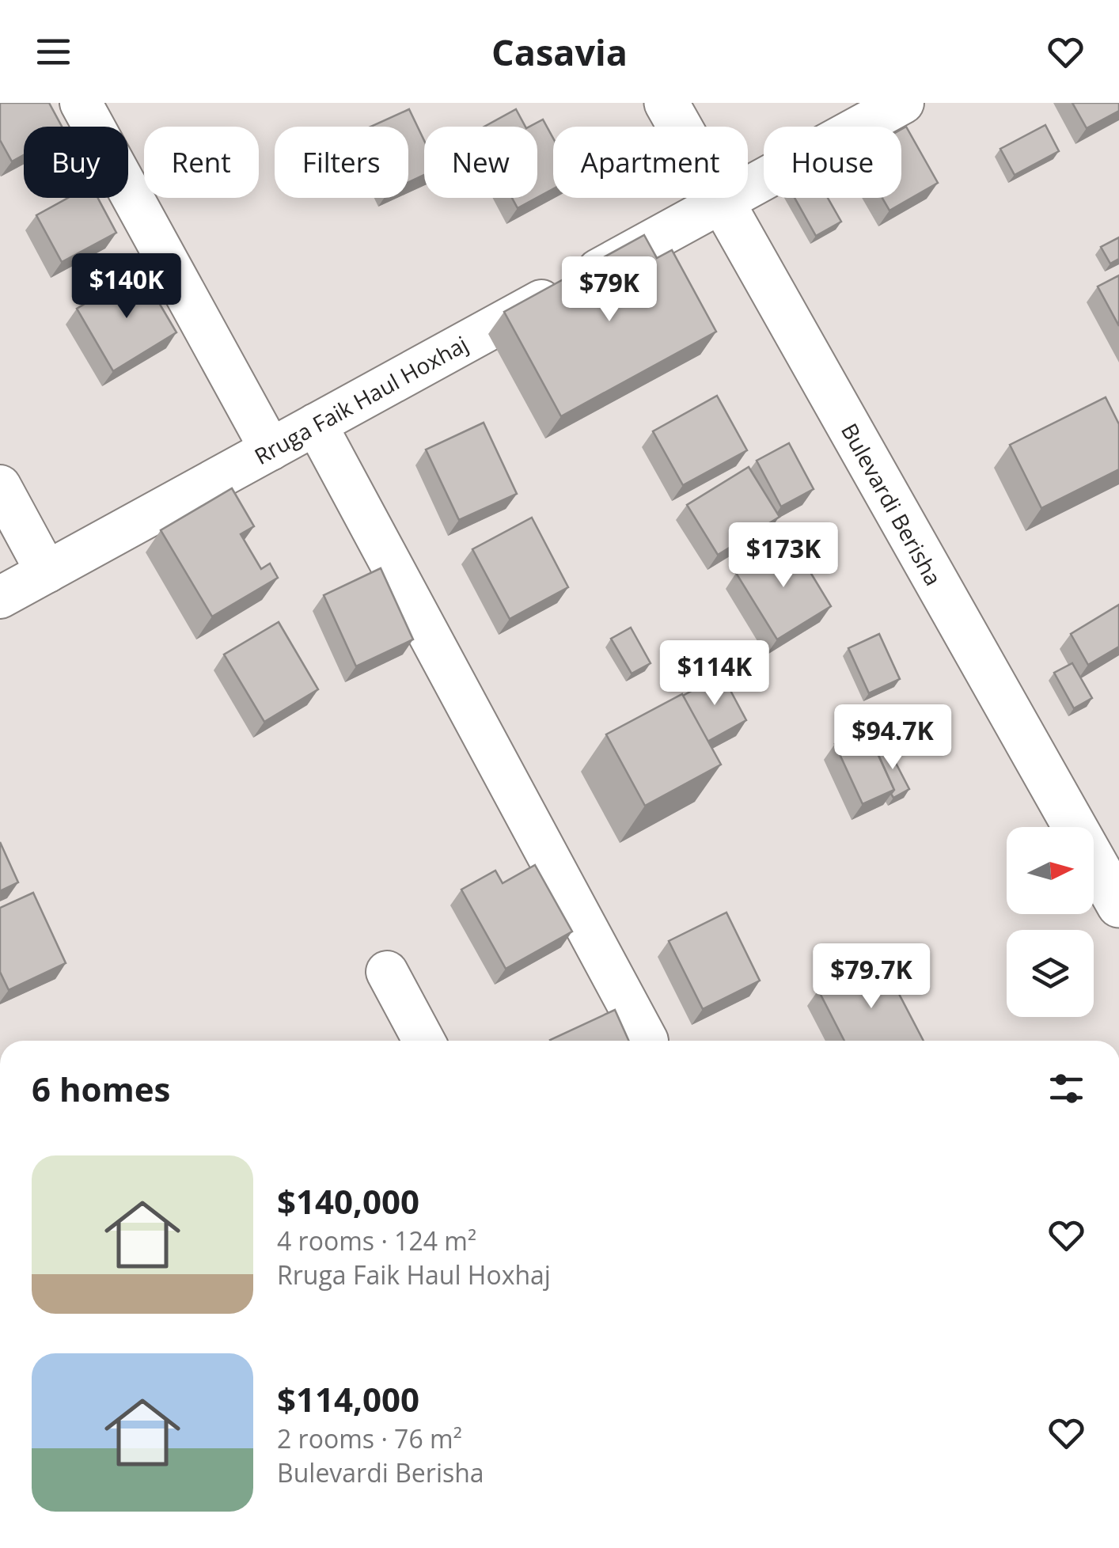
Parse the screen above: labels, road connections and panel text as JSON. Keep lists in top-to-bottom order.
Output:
{
  "streets": {
    "main road": ["Bulevardi Berisha"],
    "street": ["Rruga Faik Haul Hoxhaj"]
  },
  "crossings": [
    ["Rruga Faik Haul Hoxhaj", "Bulevardi Berisha"]
  ],
  "north": "right",
  "page": {
    "header": "Casavia",
    "chip": [
      "Buy",
      "Rent",
      "Filters",
      "New",
      "Apartment",
      "House"
    ],
    "price": [
      "$140K",
      "$79K",
      "$173K",
      "$114K",
      "$94.7K",
      "$79.7K"
    ],
    "heading": "6 homes",
    "list": [
      {
        "name": "$140,000",
        "note": "4 rooms · 124 m² · Rruga Faik Haul Hoxhaj"
      },
      {
        "name": "$114,000",
        "note": "2 rooms · 76 m² · Bulevardi Berisha"
      }
    ]
  }
}
